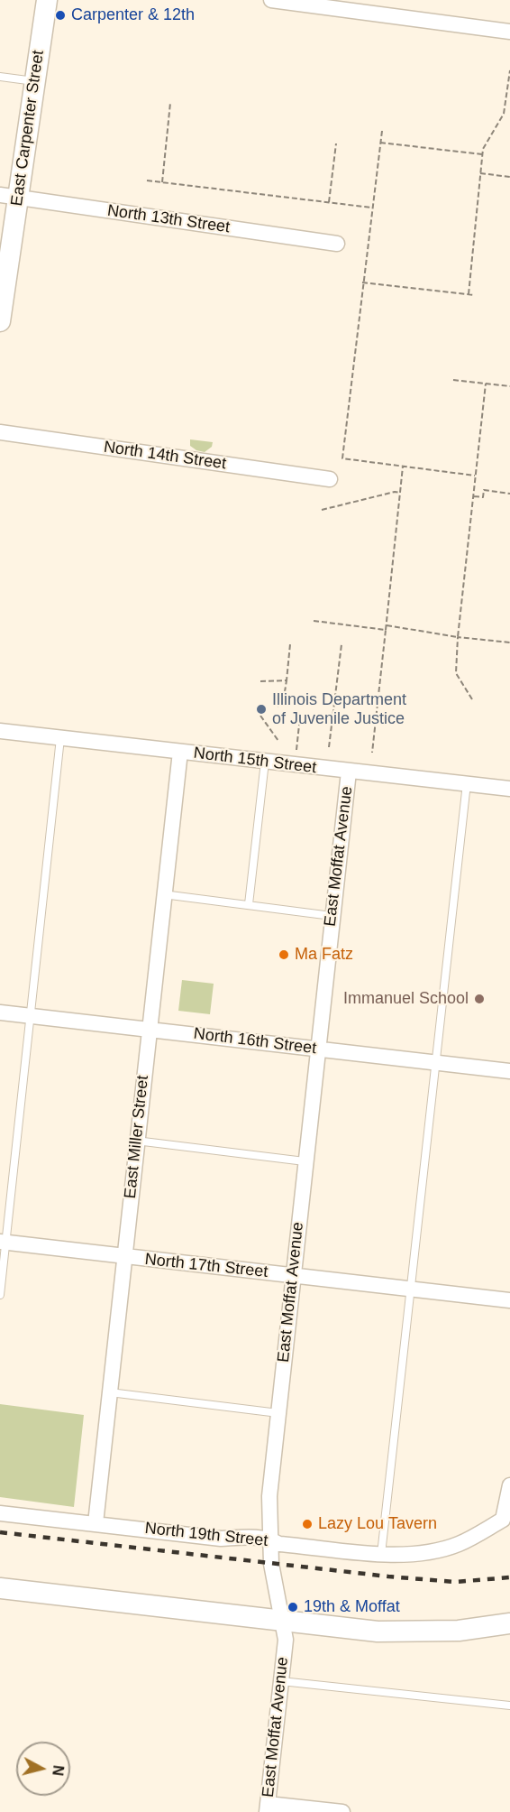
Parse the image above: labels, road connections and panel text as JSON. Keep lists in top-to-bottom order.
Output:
{
  "streets": {
    "street": [
      "East Carpenter Street",
      "North 13th Street",
      "North 14th Street",
      "North 15th Street",
      "East Moffat Avenue",
      "North 16th Street",
      "East Miller Street",
      "North 17th Street",
      "North 19th Street"
    ]
  },
  "crossings": [
    ["East Carpenter Street", "North 13th Street"],
    ["North 15th Street", "East Moffat Avenue"],
    ["North 15th Street", "East Miller Street"],
    ["East Moffat Avenue", "North 16th Street"],
    ["East Moffat Avenue", "North 17th Street"],
    ["East Moffat Avenue", "North 19th Street"],
    ["North 16th Street", "East Miller Street"],
    ["East Miller Street", "North 17th Street"],
    ["East Miller Street", "North 19th Street"]
  ],
  "places": [
    "Carpenter & 12th",
    "Illinois Department of Juvenile Justice",
    "Ma Fatz",
    "Immanuel School",
    "Lazy Lou Tavern",
    "19th & Moffat"
  ],
  "north": "right"
}
